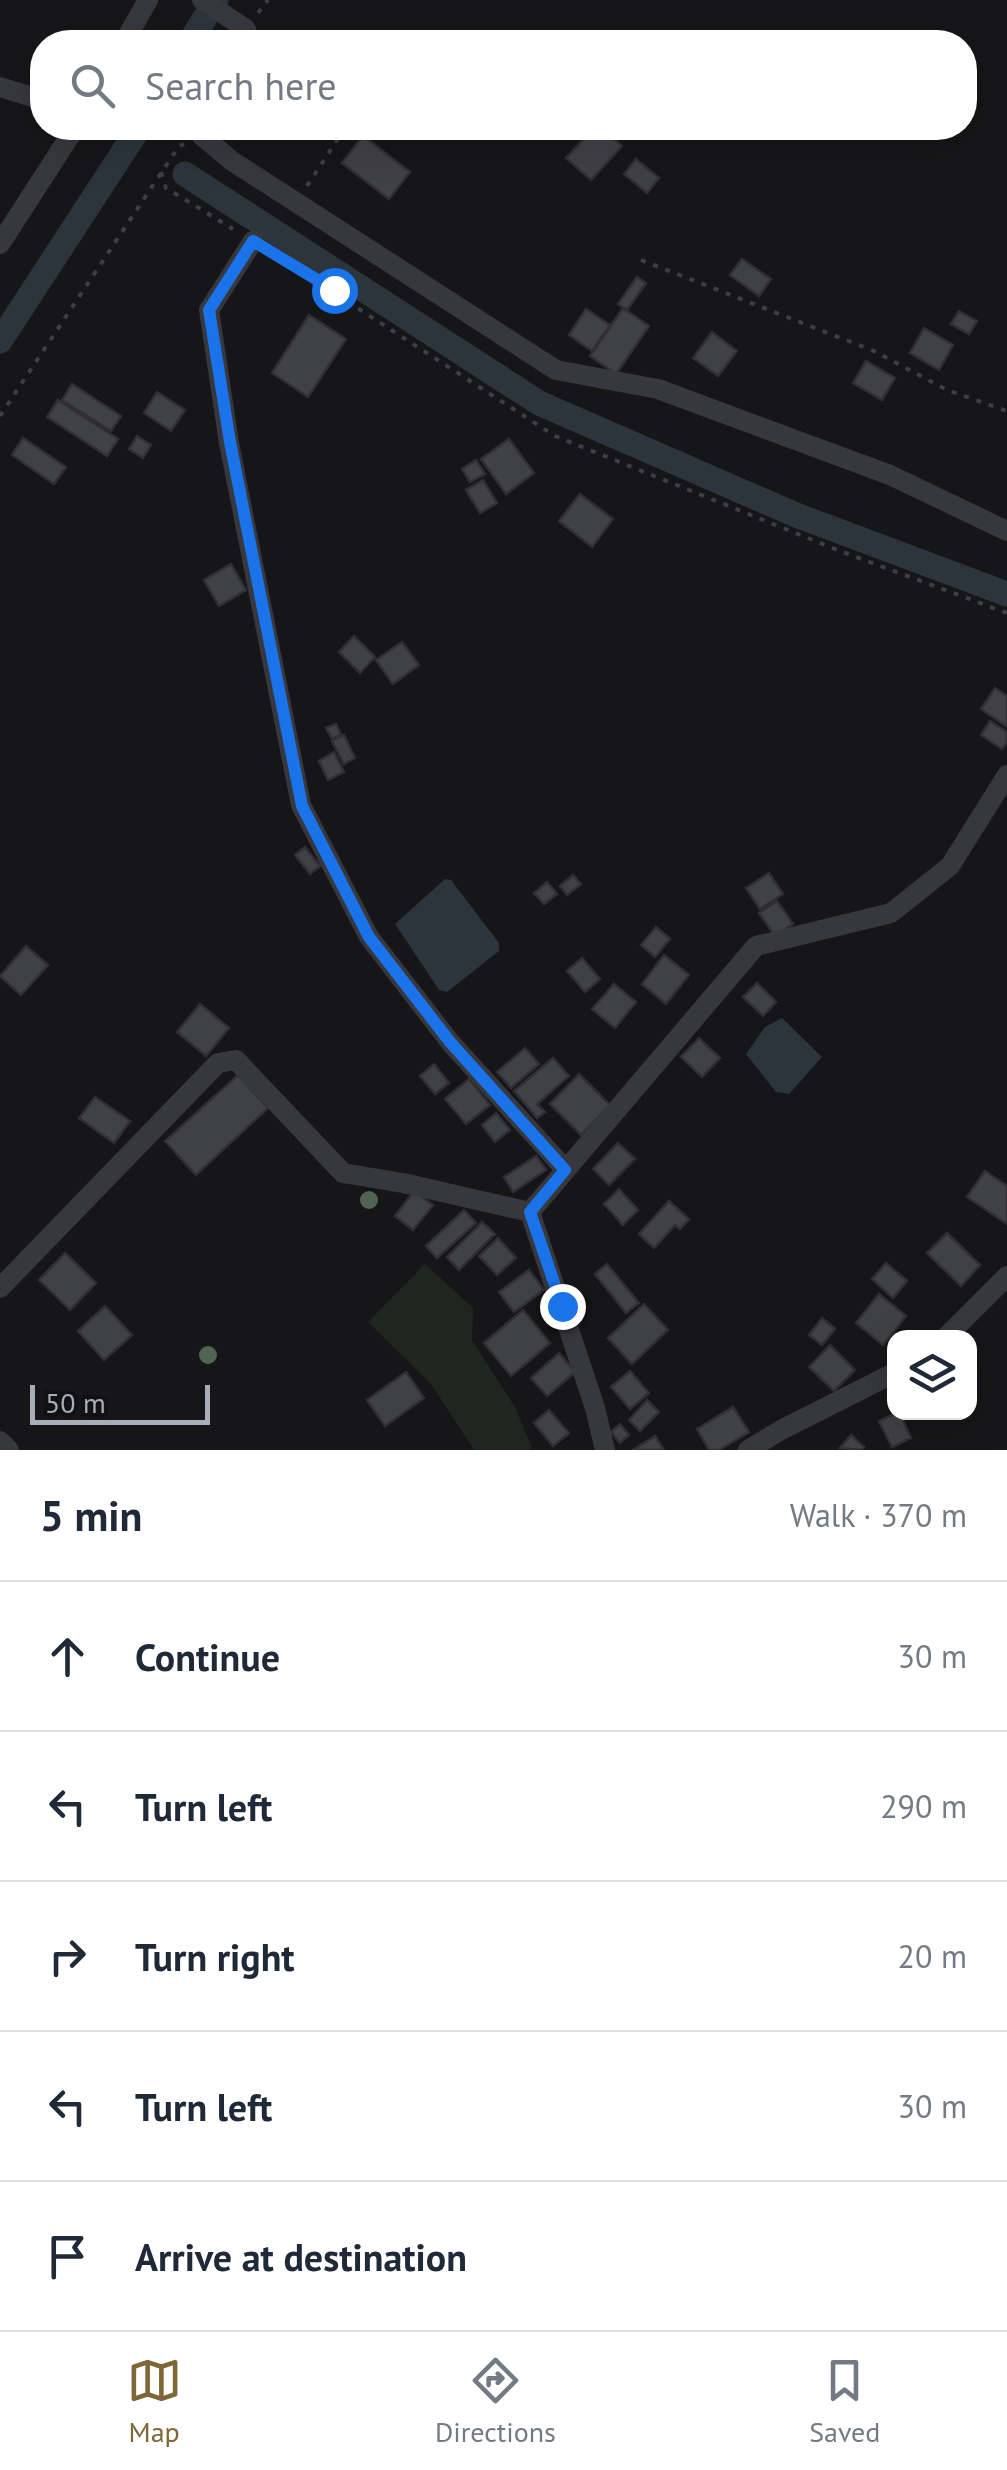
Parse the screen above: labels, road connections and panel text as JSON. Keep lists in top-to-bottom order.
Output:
{
  "scale_bar": "50 m",
  "page": {
    "search": "Search here",
    "scale": "50 m",
    "heading": ["5 min", "Walk · 370 m"],
    "list": [
      ["Continue", "30 m"],
      ["Turn left", "290 m"],
      ["Turn right", "20 m"],
      ["Turn left", "30 m"],
      "Arrive at destination"
    ],
    "nav": ["Map", "Directions", "Saved"]
  }
}
